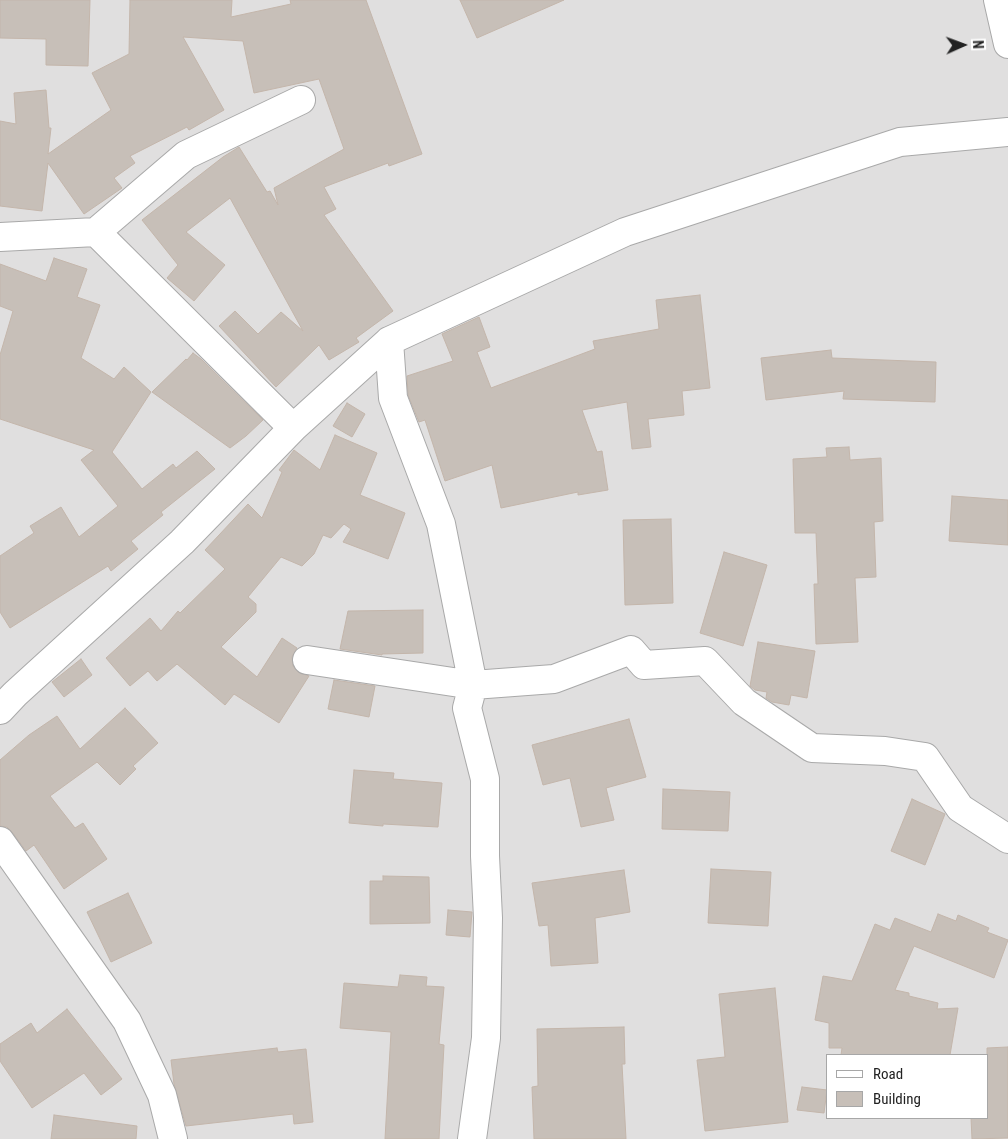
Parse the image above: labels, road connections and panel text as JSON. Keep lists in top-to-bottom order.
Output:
{
  "legend": ["Road", "Building"],
  "north": "right"
}
